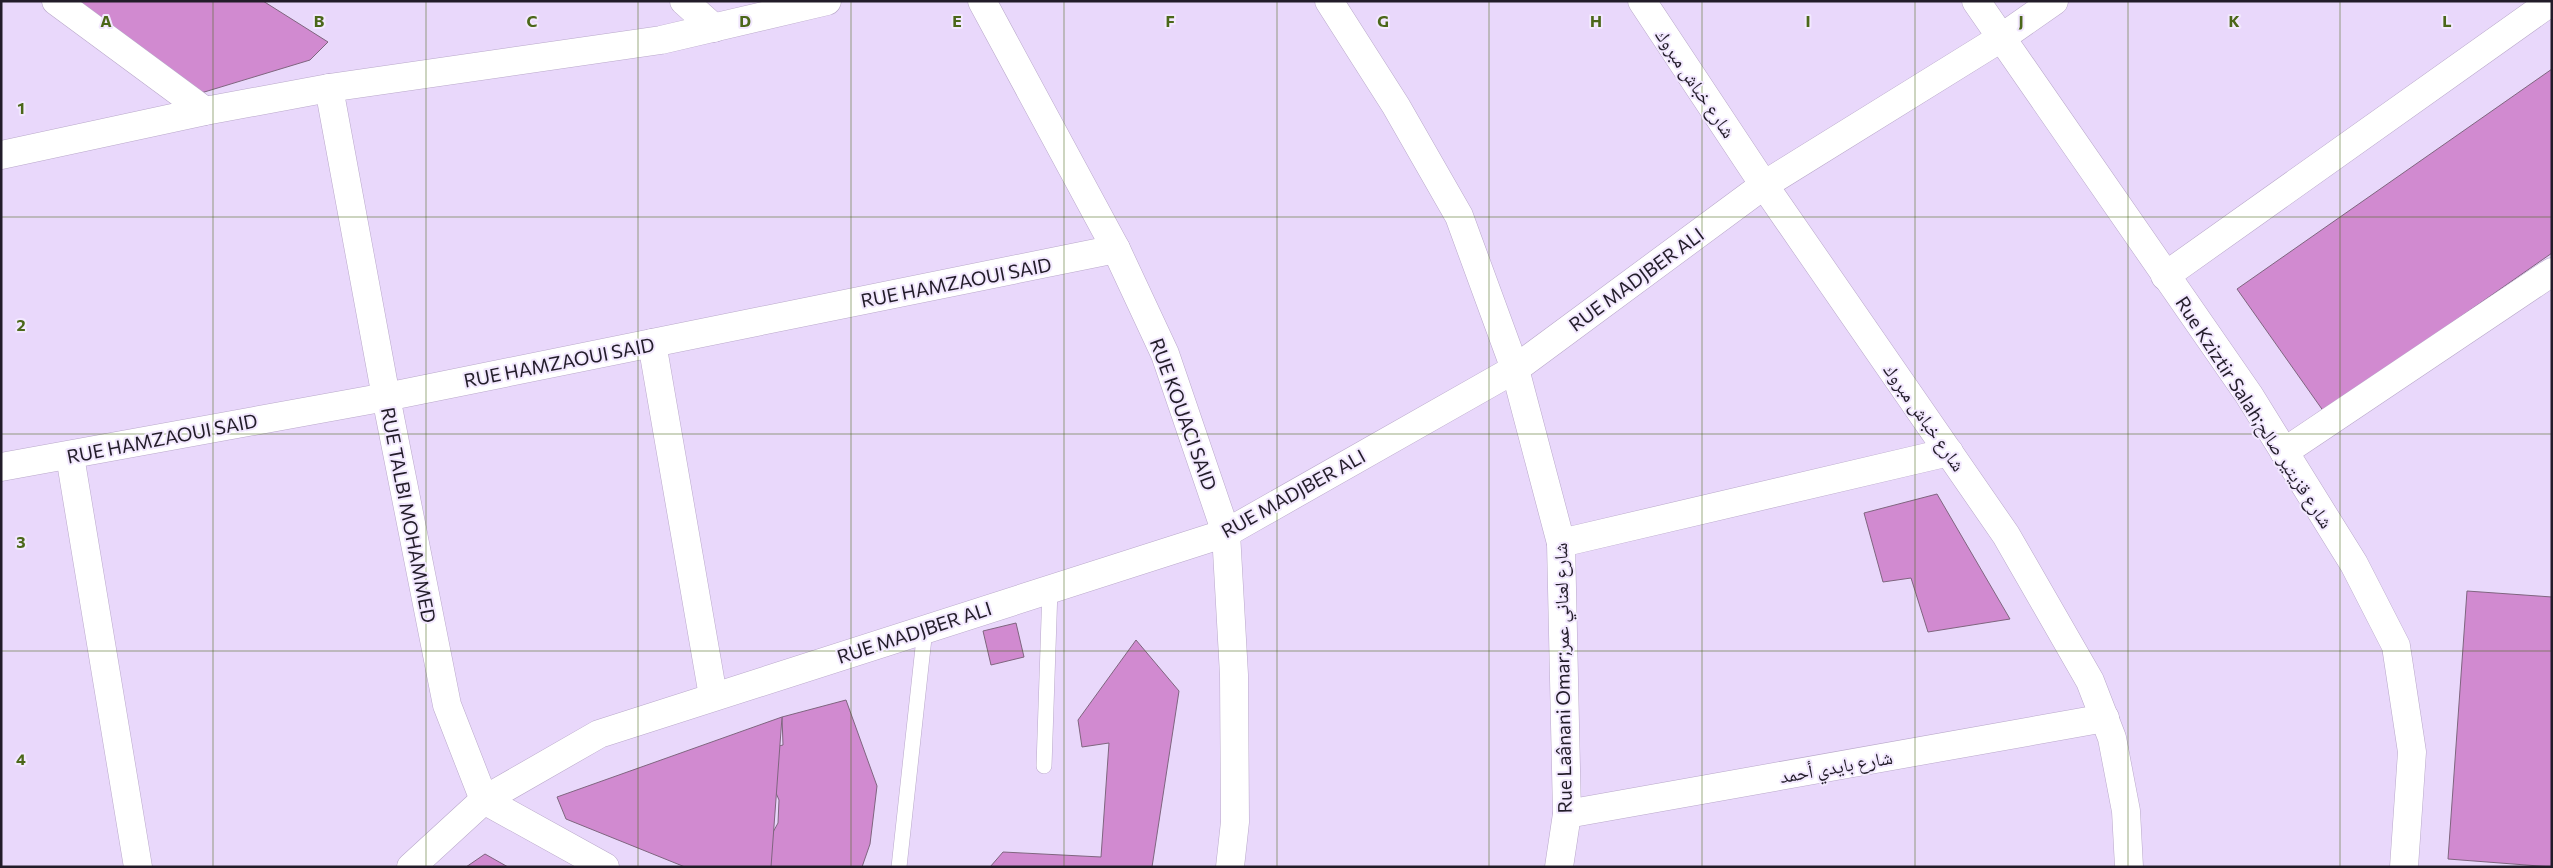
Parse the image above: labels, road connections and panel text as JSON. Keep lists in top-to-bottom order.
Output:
{
  "streets": {
    "street": [
      "شارع خباش مبروك",
      "RUE MADJBER ALI",
      "RUE HAMZAOUI SAID",
      "Rue Kziztir Salah;شارع قزيتير صالح",
      "RUE KOUACI SAID",
      "RUE TALBI MOHAMMED",
      "Rue Laânani Omar;شارع لعناني عمر",
      "شارع بايدي أحمد"
    ]
  },
  "crossings": [
    ["شارع خباش مبروك", "RUE MADJBER ALI"],
    ["شارع خباش مبروك", "شارع بايدي أحمد"],
    ["RUE MADJBER ALI", "Rue Kziztir Salah;شارع قزيتير صالح"],
    ["RUE MADJBER ALI", "RUE KOUACI SAID"],
    ["RUE MADJBER ALI", "RUE TALBI MOHAMMED"],
    ["RUE MADJBER ALI", "Rue Laânani Omar;شارع لعناني عمر"],
    ["RUE HAMZAOUI SAID", "RUE KOUACI SAID"],
    ["RUE HAMZAOUI SAID", "RUE TALBI MOHAMMED"],
    ["Rue Laânani Omar;شارع لعناني عمر", "شارع بايدي أحمد"]
  ],
  "grid": {
    "columns": [
      "A",
      "B",
      "C",
      "D",
      "E",
      "F",
      "G",
      "H",
      "I",
      "J",
      "K",
      "L"
    ],
    "rows": [
      "1",
      "2",
      "3",
      "4"
    ]
  }
}
